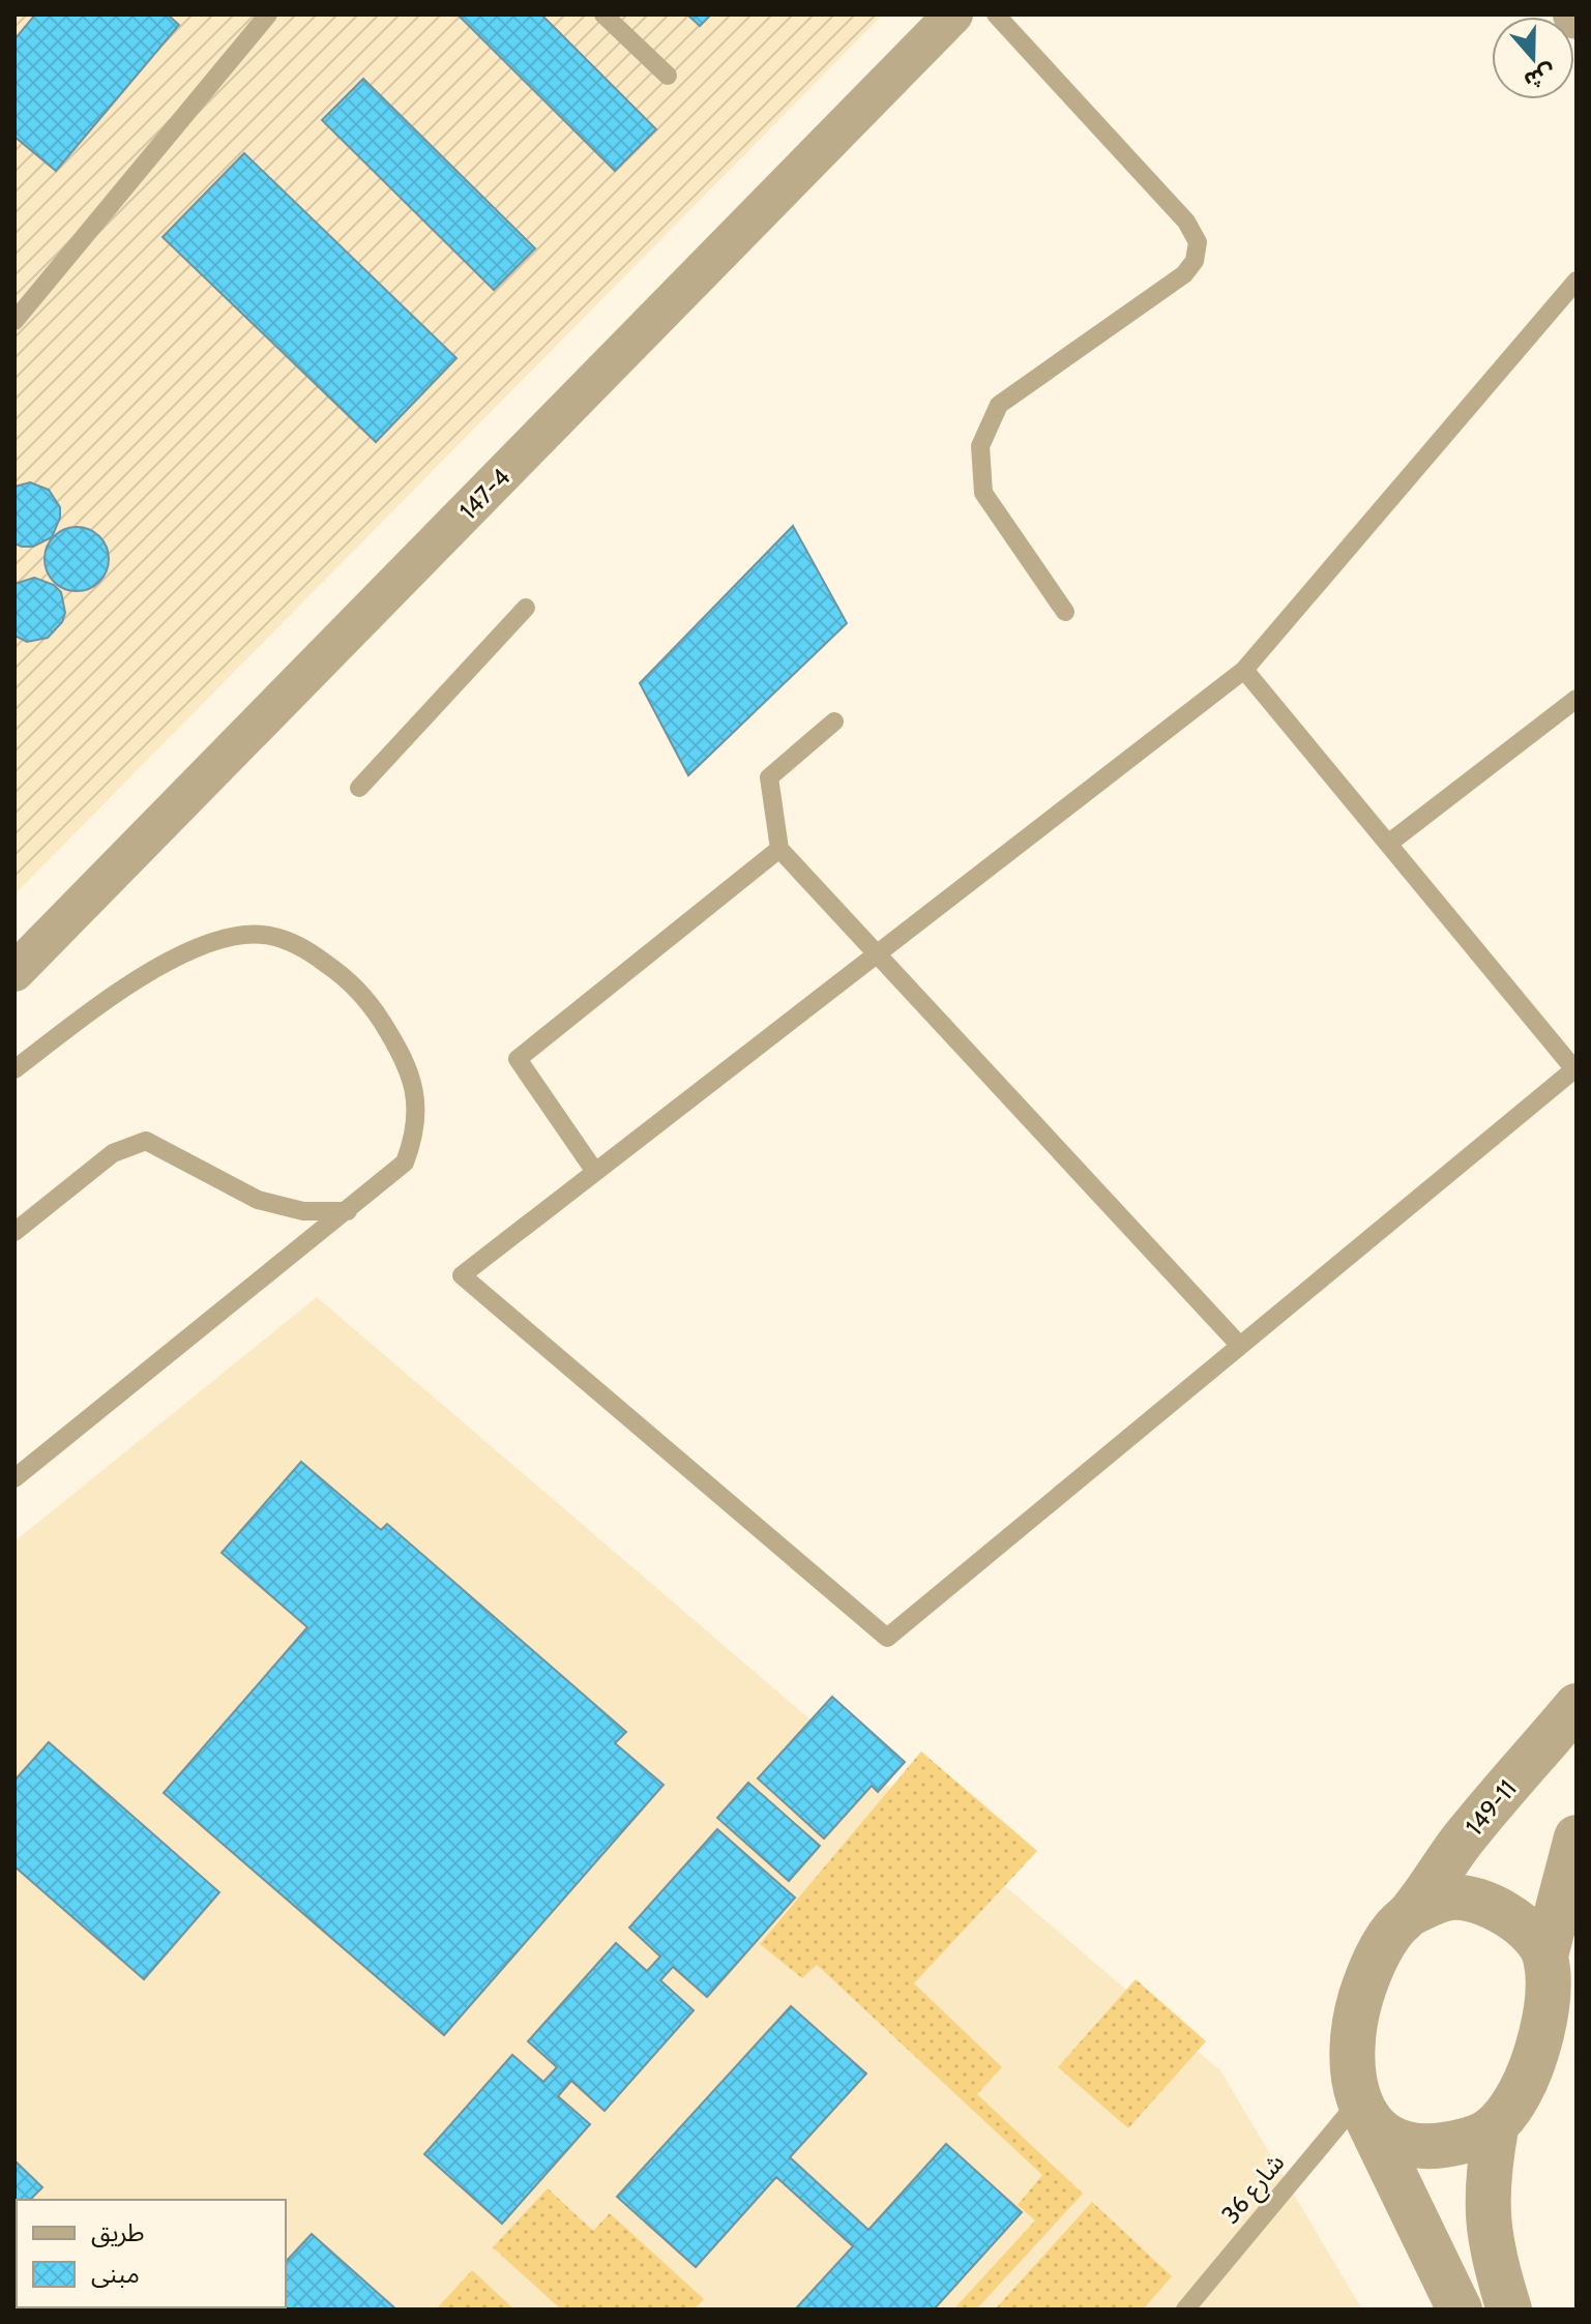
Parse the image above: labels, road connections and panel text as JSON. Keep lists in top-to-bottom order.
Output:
{
  "streets": {
    "street": ["147-4", "149-11"],
    "lane": ["شارع 36"]
  },
  "crossings": [
    ["149-11", "شارع 36"]
  ],
  "legend": ["طريق", "مبنى"],
  "north": "bottom"
}
